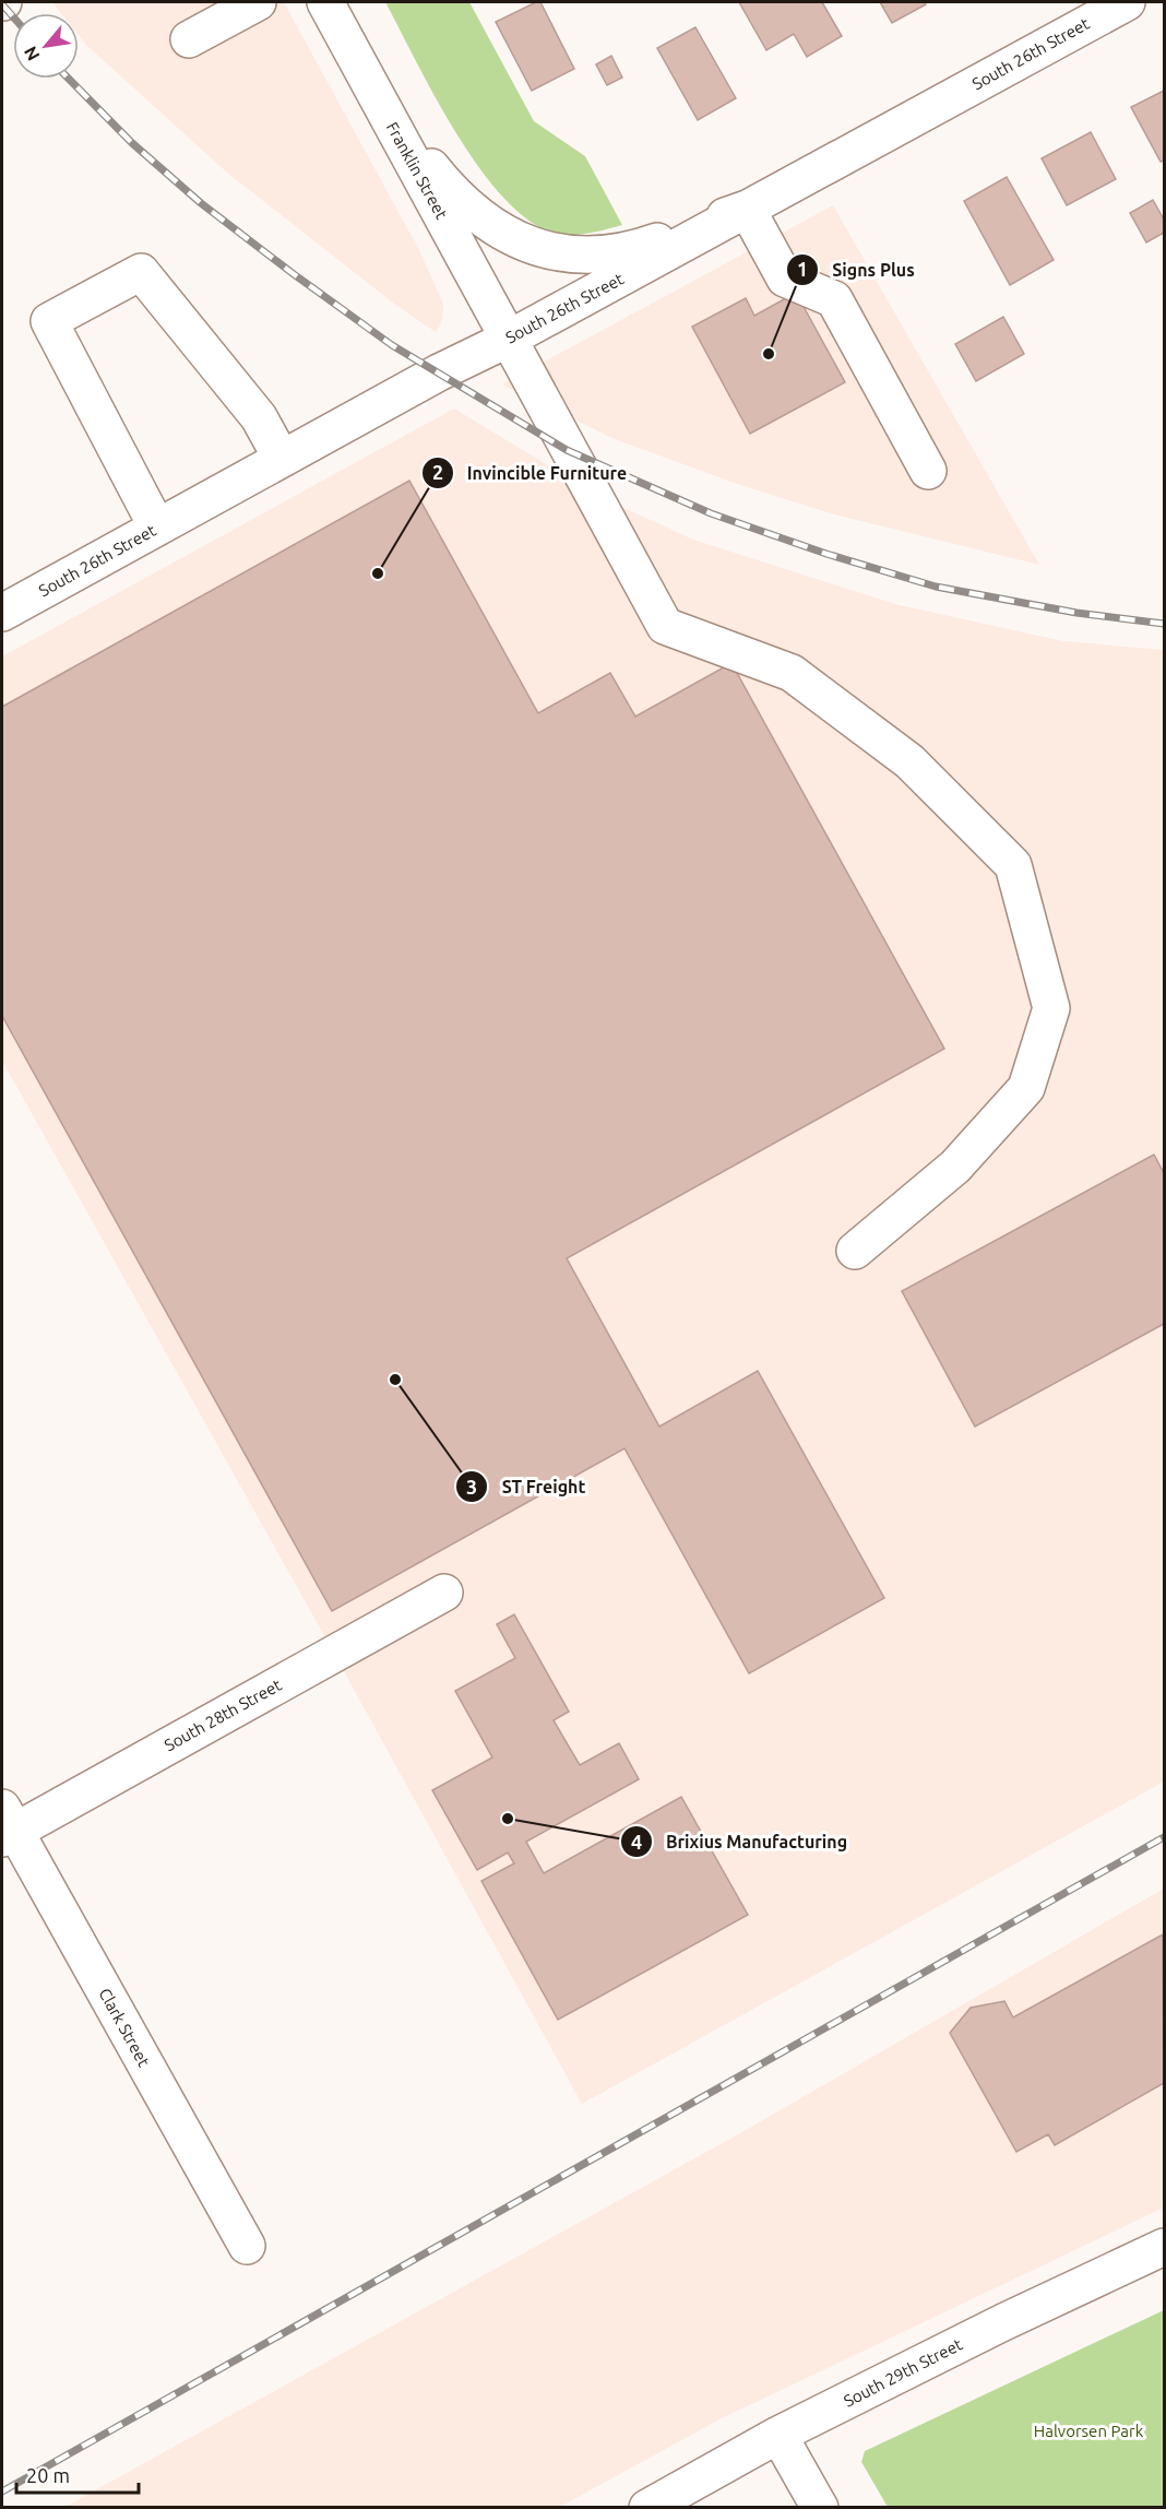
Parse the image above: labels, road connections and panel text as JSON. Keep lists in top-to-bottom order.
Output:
{
  "streets": {
    "street": [
      "South 26th Street",
      "Franklin Street",
      "South 28th Street",
      "Clark Street",
      "South 29th Street"
    ]
  },
  "crossings": [
    ["South 26th Street", "Franklin Street"],
    ["South 28th Street", "Clark Street"]
  ],
  "parks": ["Halvorsen Park"],
  "places": [
    "Signs Plus",
    "Invincible Furniture",
    "ST Freight",
    "Brixius Manufacturing"
  ],
  "scale_bar": "20 m",
  "north": "bottom left"
}
